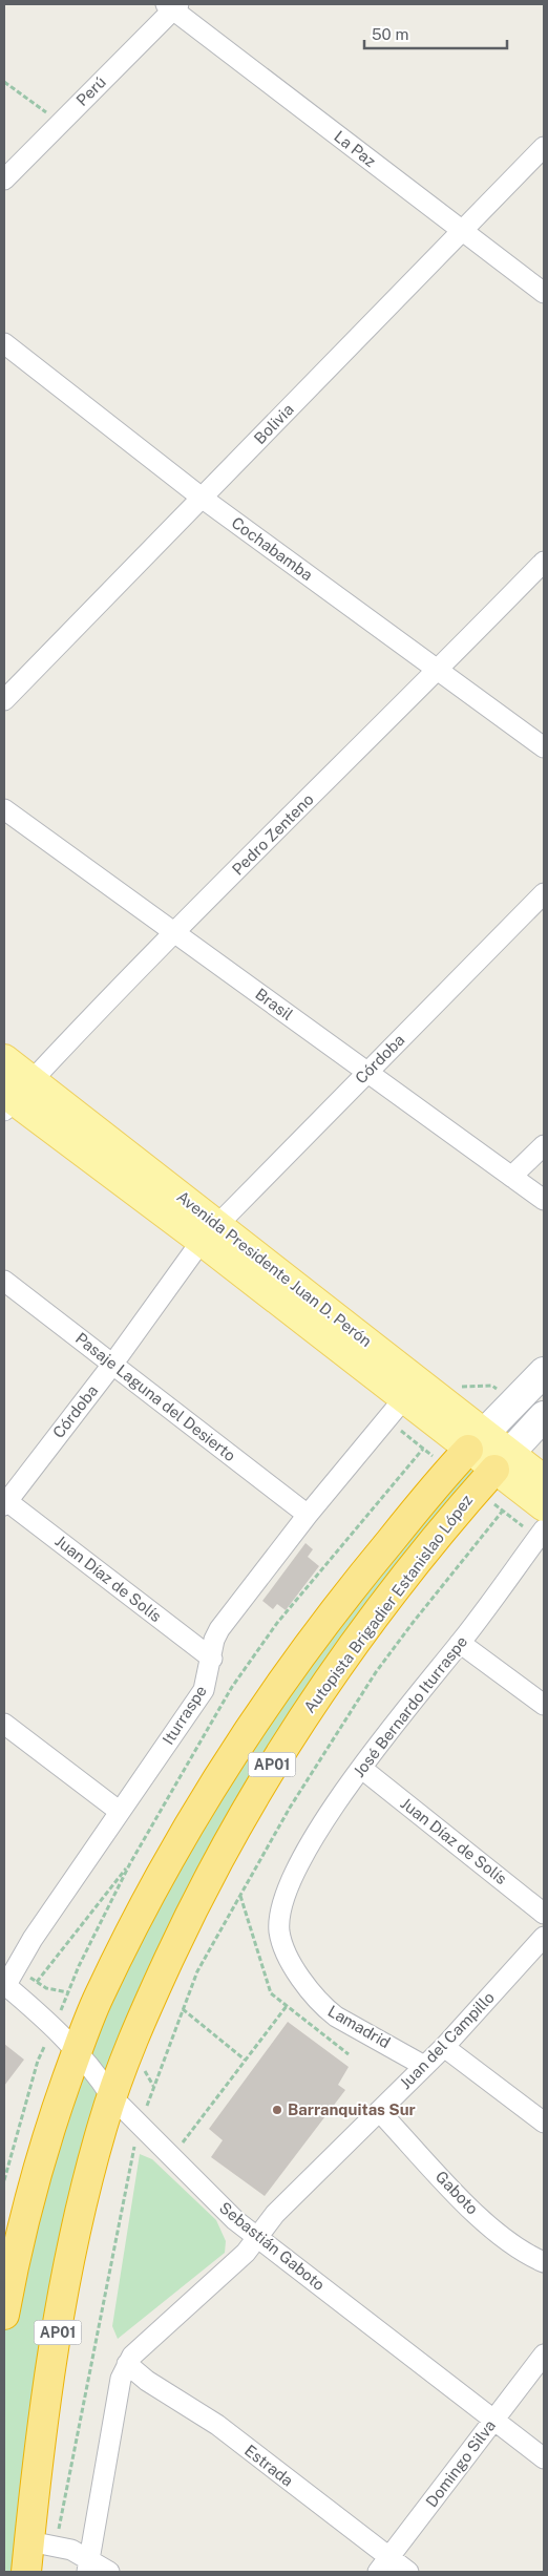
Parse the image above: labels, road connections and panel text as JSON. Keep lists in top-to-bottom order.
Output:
{
  "streets": {
    "highway": ["Autopista Brigadier Estanislao López", "AP01"],
    "main road": ["Avenida Presidente Juan D. Perón"],
    "street": [
      "Perú",
      "La Paz",
      "Bolivia",
      "Cochabamba",
      "Pedro Zenteno",
      "Brasil",
      "Córdoba",
      "Pasaje Laguna del Desierto",
      "Juan Díaz de Solís",
      "José Bernardo Iturraspe",
      "Iturraspe",
      "Lamadrid",
      "Juan del Campillo",
      "Gaboto",
      "Sebastián Gaboto",
      "Domingo Silva",
      "Estrada"
    ]
  },
  "crossings": [
    ["Perú", "La Paz"],
    ["La Paz", "Bolivia"],
    ["Bolivia", "Cochabamba"],
    ["Cochabamba", "Pedro Zenteno"],
    ["Pedro Zenteno", "Brasil"],
    ["Pedro Zenteno", "Avenida Presidente Juan D. Perón"],
    ["Brasil", "Córdoba"],
    ["Córdoba", "Avenida Presidente Juan D. Perón"],
    ["Córdoba", "Pasaje Laguna del Desierto"],
    ["Córdoba", "Juan Díaz de Solís"],
    ["Avenida Presidente Juan D. Perón", "Autopista Brigadier Estanislao López"],
    ["Avenida Presidente Juan D. Perón", "Iturraspe"],
    ["Pasaje Laguna del Desierto", "Iturraspe"],
    ["Juan Díaz de Solís", "José Bernardo Iturraspe"],
    ["Juan Díaz de Solís", "Iturraspe"],
    ["Autopista Brigadier Estanislao López", "Sebastián Gaboto"],
    ["José Bernardo Iturraspe", "Lamadrid"],
    ["Iturraspe", "Sebastián Gaboto"],
    ["Lamadrid", "Juan del Campillo"],
    ["Juan del Campillo", "Gaboto"],
    ["Juan del Campillo", "Sebastián Gaboto"],
    ["Juan del Campillo", "Estrada"],
    ["Sebastián Gaboto", "Domingo Silva"],
    ["Domingo Silva", "Estrada"]
  ],
  "places": ["Barranquitas Sur"],
  "scale_bar": "50 m"
}
